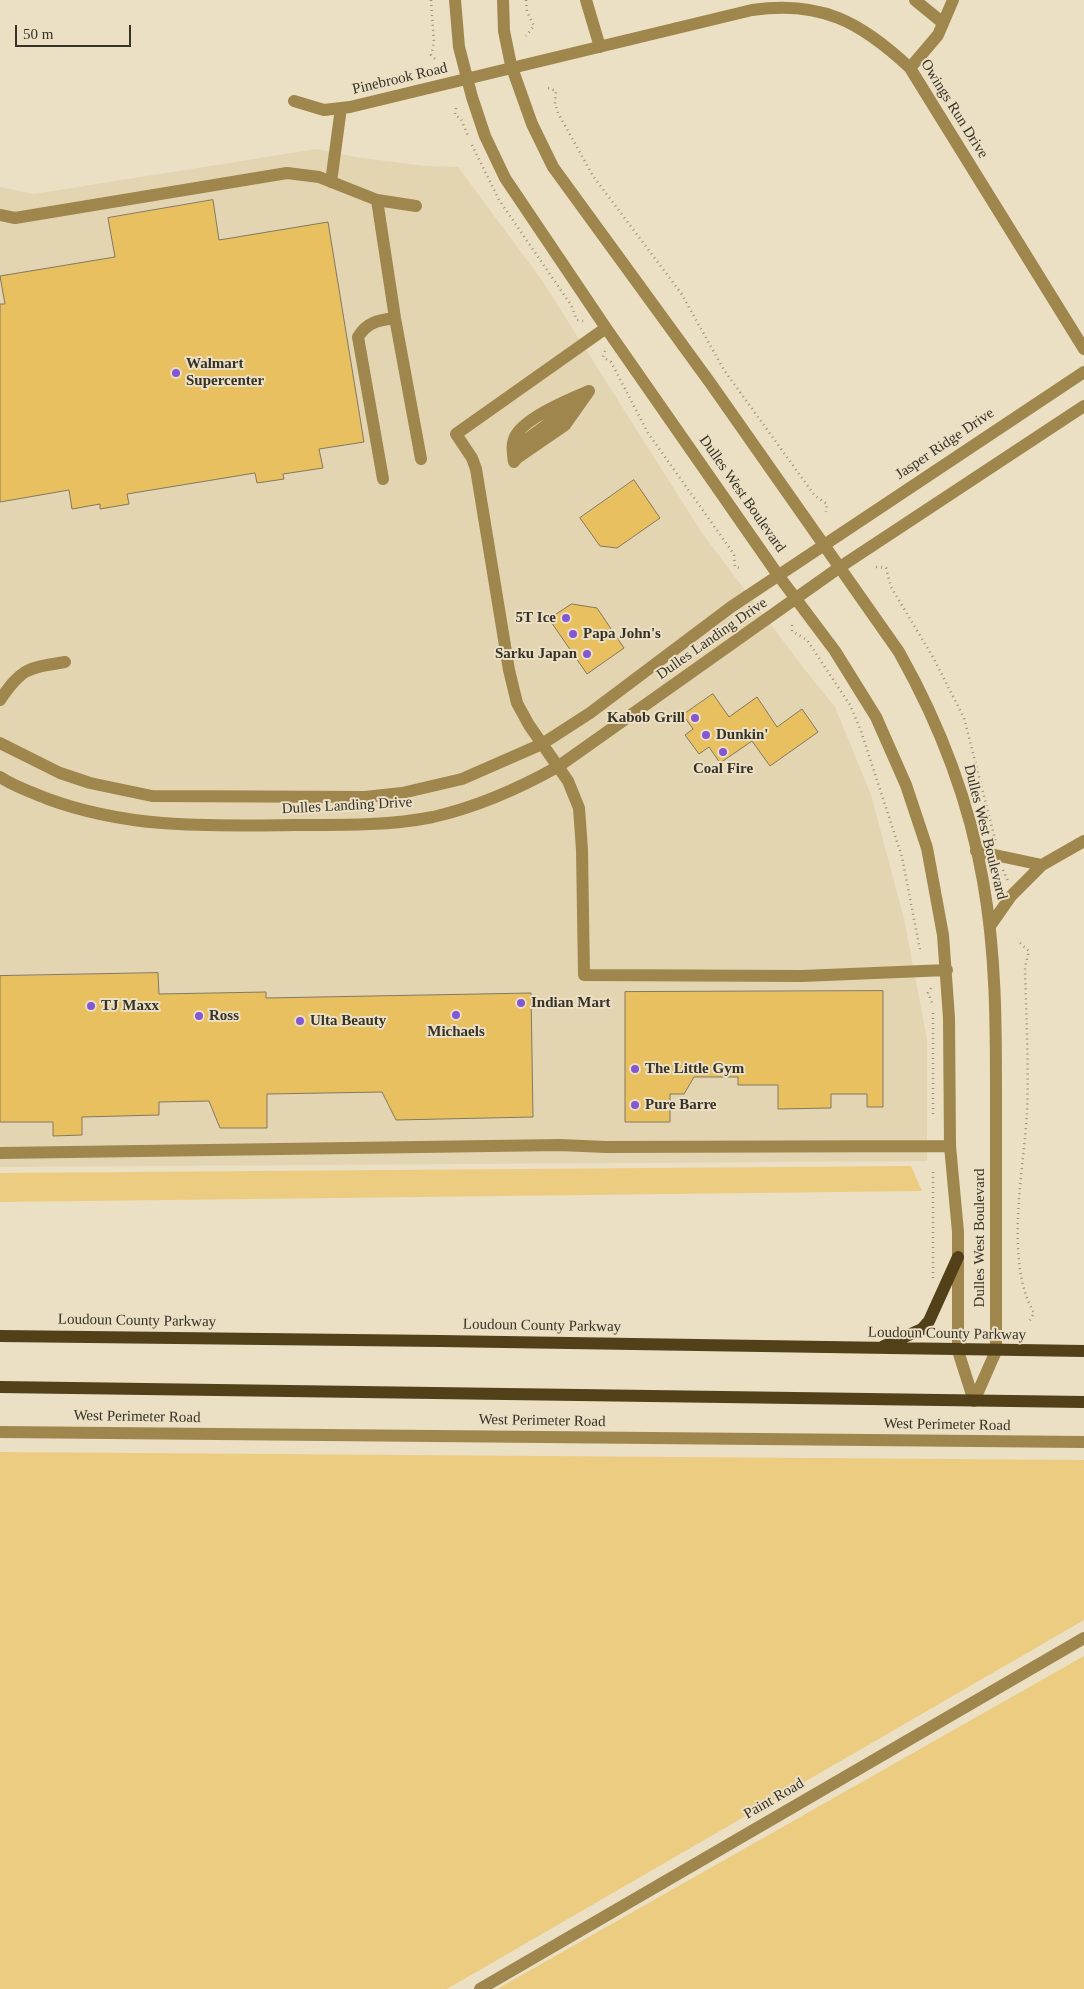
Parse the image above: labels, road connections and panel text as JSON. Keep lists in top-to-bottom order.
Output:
{
  "streets": {
    "main road": ["Loudoun County Parkway"],
    "street": [
      "Pinebrook Road",
      "Owings Run Drive",
      "Jasper Ridge Drive",
      "Dulles West Boulevard",
      "Dulles Landing Drive",
      "West Perimeter Road",
      "Paint Road"
    ]
  },
  "crossings": [
    ["Pinebrook Road", "Owings Run Drive"],
    ["Pinebrook Road", "Dulles West Boulevard"],
    ["Owings Run Drive", "Dulles West Boulevard"],
    ["Jasper Ridge Drive", "Dulles West Boulevard"],
    ["Jasper Ridge Drive", "Dulles Landing Drive"],
    ["Dulles West Boulevard", "Dulles Landing Drive"],
    ["Dulles West Boulevard", "Loudoun County Parkway"]
  ],
  "places": [
    "Walmart Supercenter",
    "5T Ice",
    "Papa John's",
    "Sarku Japan",
    "Kabob Grill",
    "Dunkin'",
    "Coal Fire",
    "Indian Mart",
    "TJ Maxx",
    "Michaels",
    "Ross",
    "Ulta Beauty",
    "The Little Gym",
    "Pure Barre"
  ],
  "scale_bar": "50 m"
}
